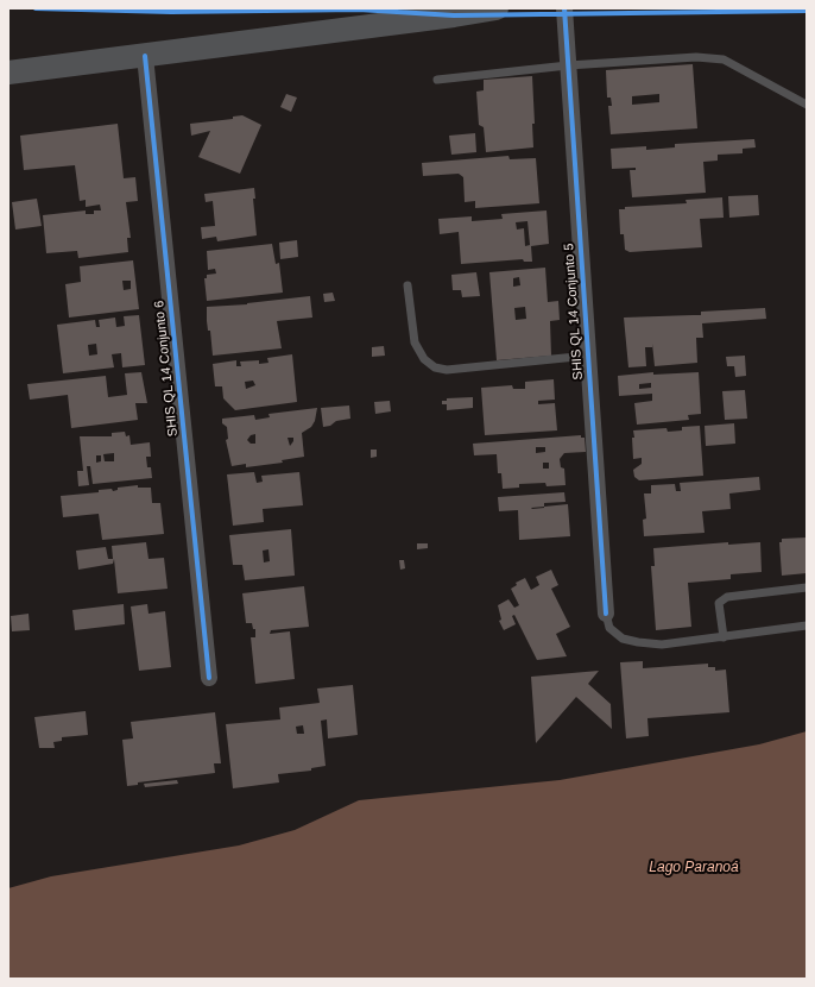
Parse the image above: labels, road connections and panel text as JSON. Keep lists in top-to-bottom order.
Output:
{
  "streets": {
    "street": ["SHIS QL 14 Conjunto 5", "SHIS QL 14 Conjunto 6"]
  },
  "water": ["Lago Paranoá"]
}
